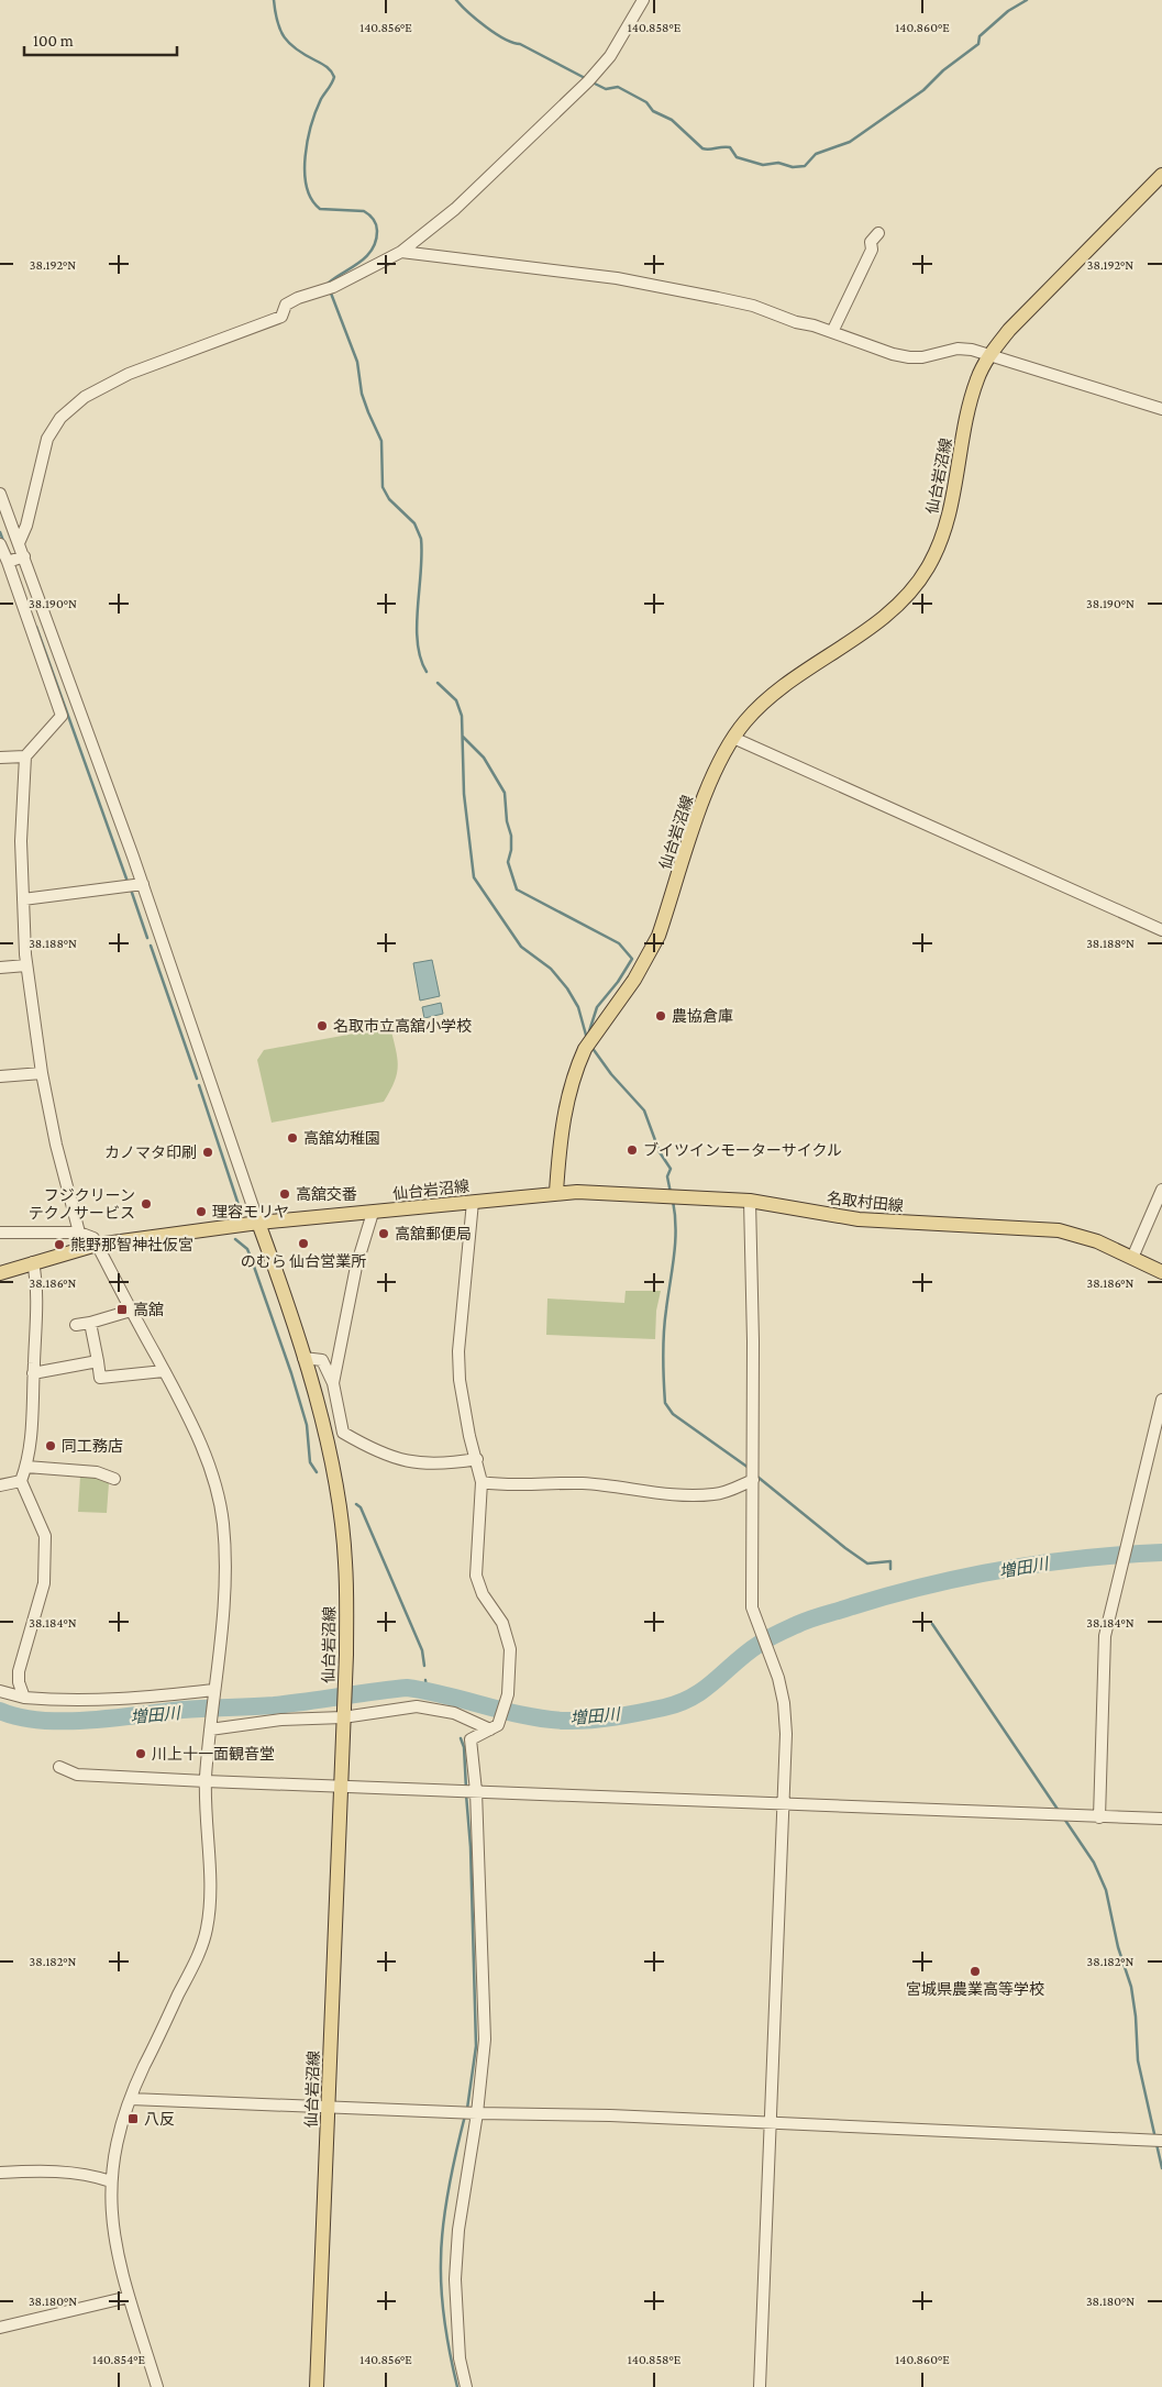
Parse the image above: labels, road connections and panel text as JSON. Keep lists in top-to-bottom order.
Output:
{
  "streets": {
    "main road": ["仙台岩沼線", "名取村田線"]
  },
  "crossings": [
    ["仙台岩沼線", "名取村田線"]
  ],
  "water": ["増田川"],
  "places": {
    "other": [
      "農協倉庫",
      "名取市立高舘小学校",
      "高舘幼稚園",
      "ブイツインモーターサイクル",
      "カノマタ印刷",
      "高舘交番",
      "フジクリーン テクノサービス",
      "理容モリヤ",
      "高舘郵便局",
      "のむら 仙台営業所",
      "熊野那智神社仮宮",
      "同工務店",
      "川上十一面観音堂",
      "宮城県農業高等学校"
    ],
    "transit": ["高舘", "八反"]
  },
  "scale_bar": "100 m",
  "coordinates": [
    "140.856°E",
    "140.858°E",
    "140.860°E",
    "38.192°N",
    "38.190°N",
    "38.188°N",
    "38.186°N",
    "38.184°N",
    "38.182°N",
    "38.180°N",
    "140.854°E"
  ]
}
